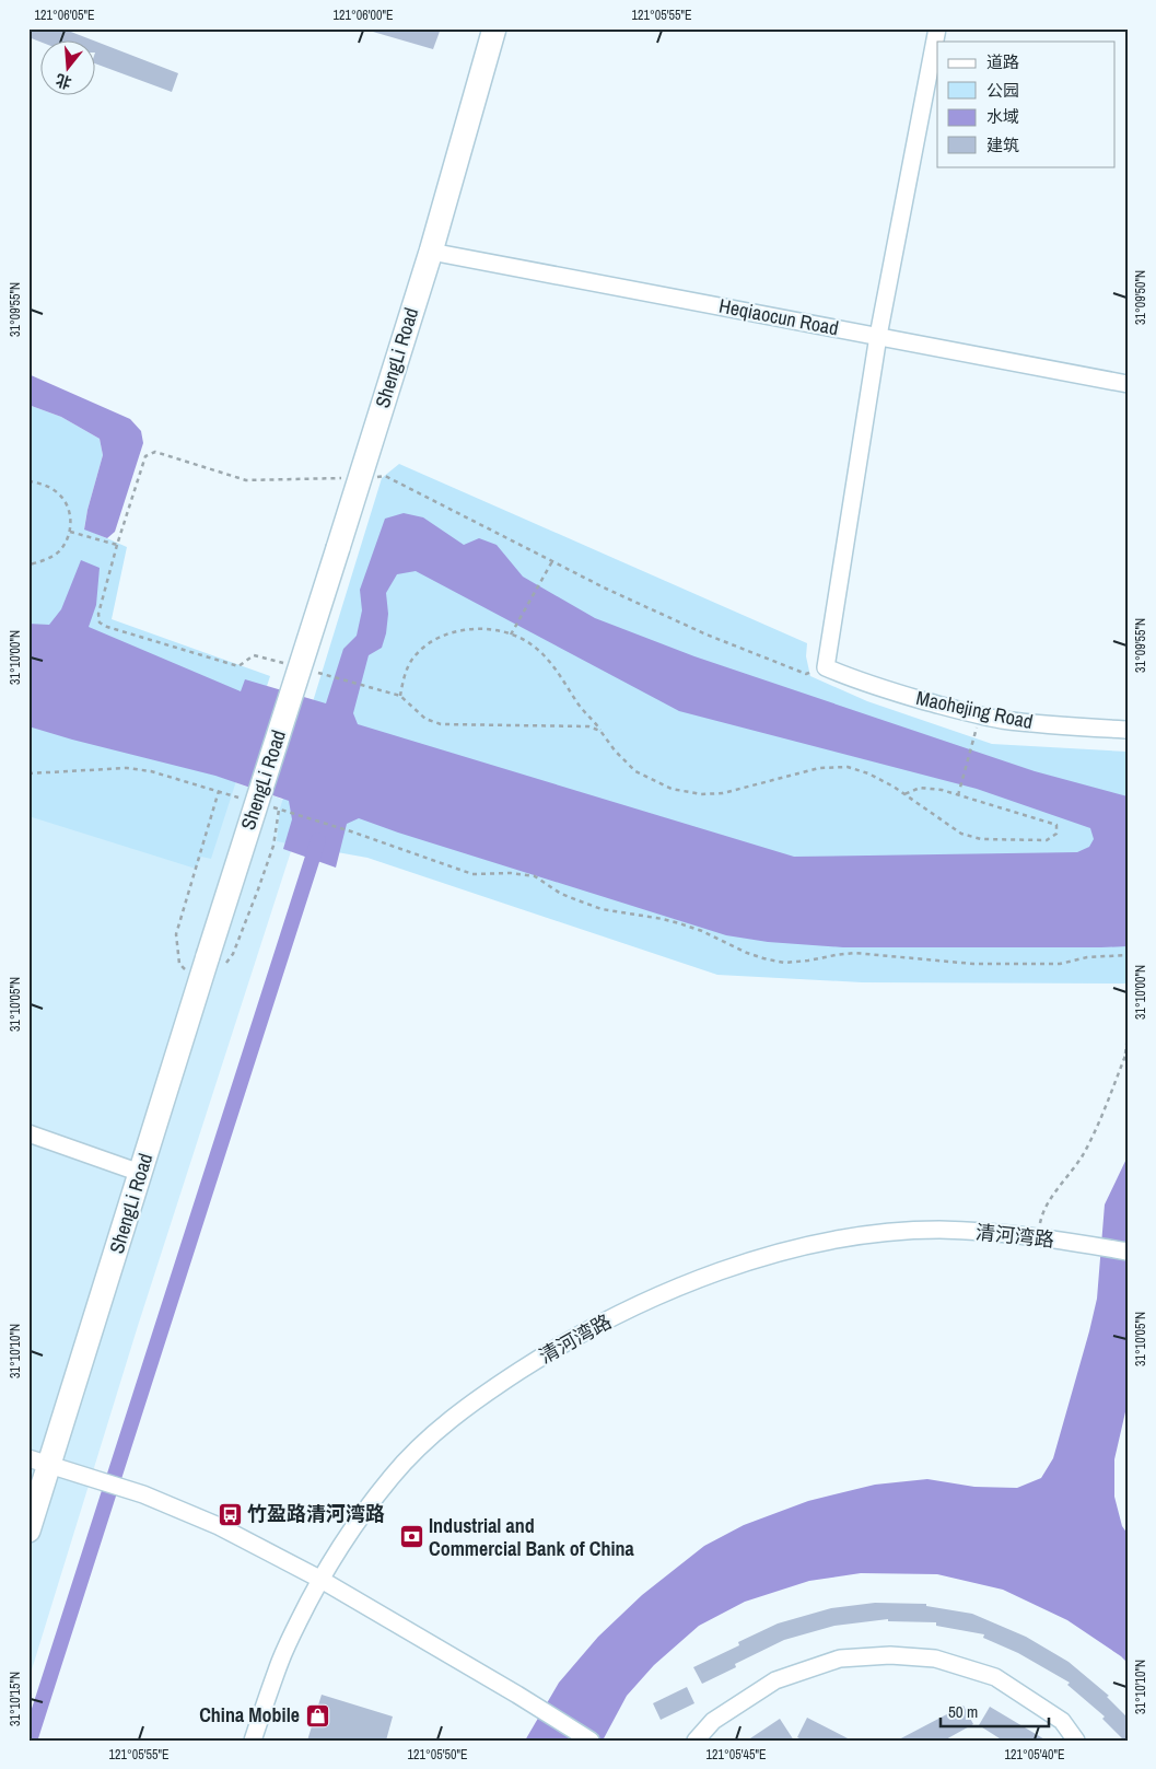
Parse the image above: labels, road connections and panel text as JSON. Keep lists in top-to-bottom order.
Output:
{
  "streets": {
    "main road": ["ShengLi Road"],
    "street": ["Heqiaocun Road", "Maohejing Road", "清河湾路"]
  },
  "crossings": [
    ["Heqiaocun Road", "ShengLi Road"]
  ],
  "places": {
    "bus stop": ["竹盈路清河湾路"],
    "bank": ["Industrial and Commercial Bank of China"],
    "shop": ["China Mobile"]
  },
  "legend": [
    "道路",
    "公园",
    "水域",
    "建筑"
  ],
  "scale_bar": "50 m",
  "north": "bottom",
  "coordinates": [
    "121°06'05\"E",
    "121°06'00\"E",
    "121°05'55\"E",
    "31°09'50\"N",
    "31°09'55\"N",
    "31°10'00\"N",
    "31°10'05\"N",
    "31°10'10\"N",
    "31°10'15\"N",
    "121°05'50\"E",
    "121°05'45\"E",
    "121°05'40\"E"
  ]
}
